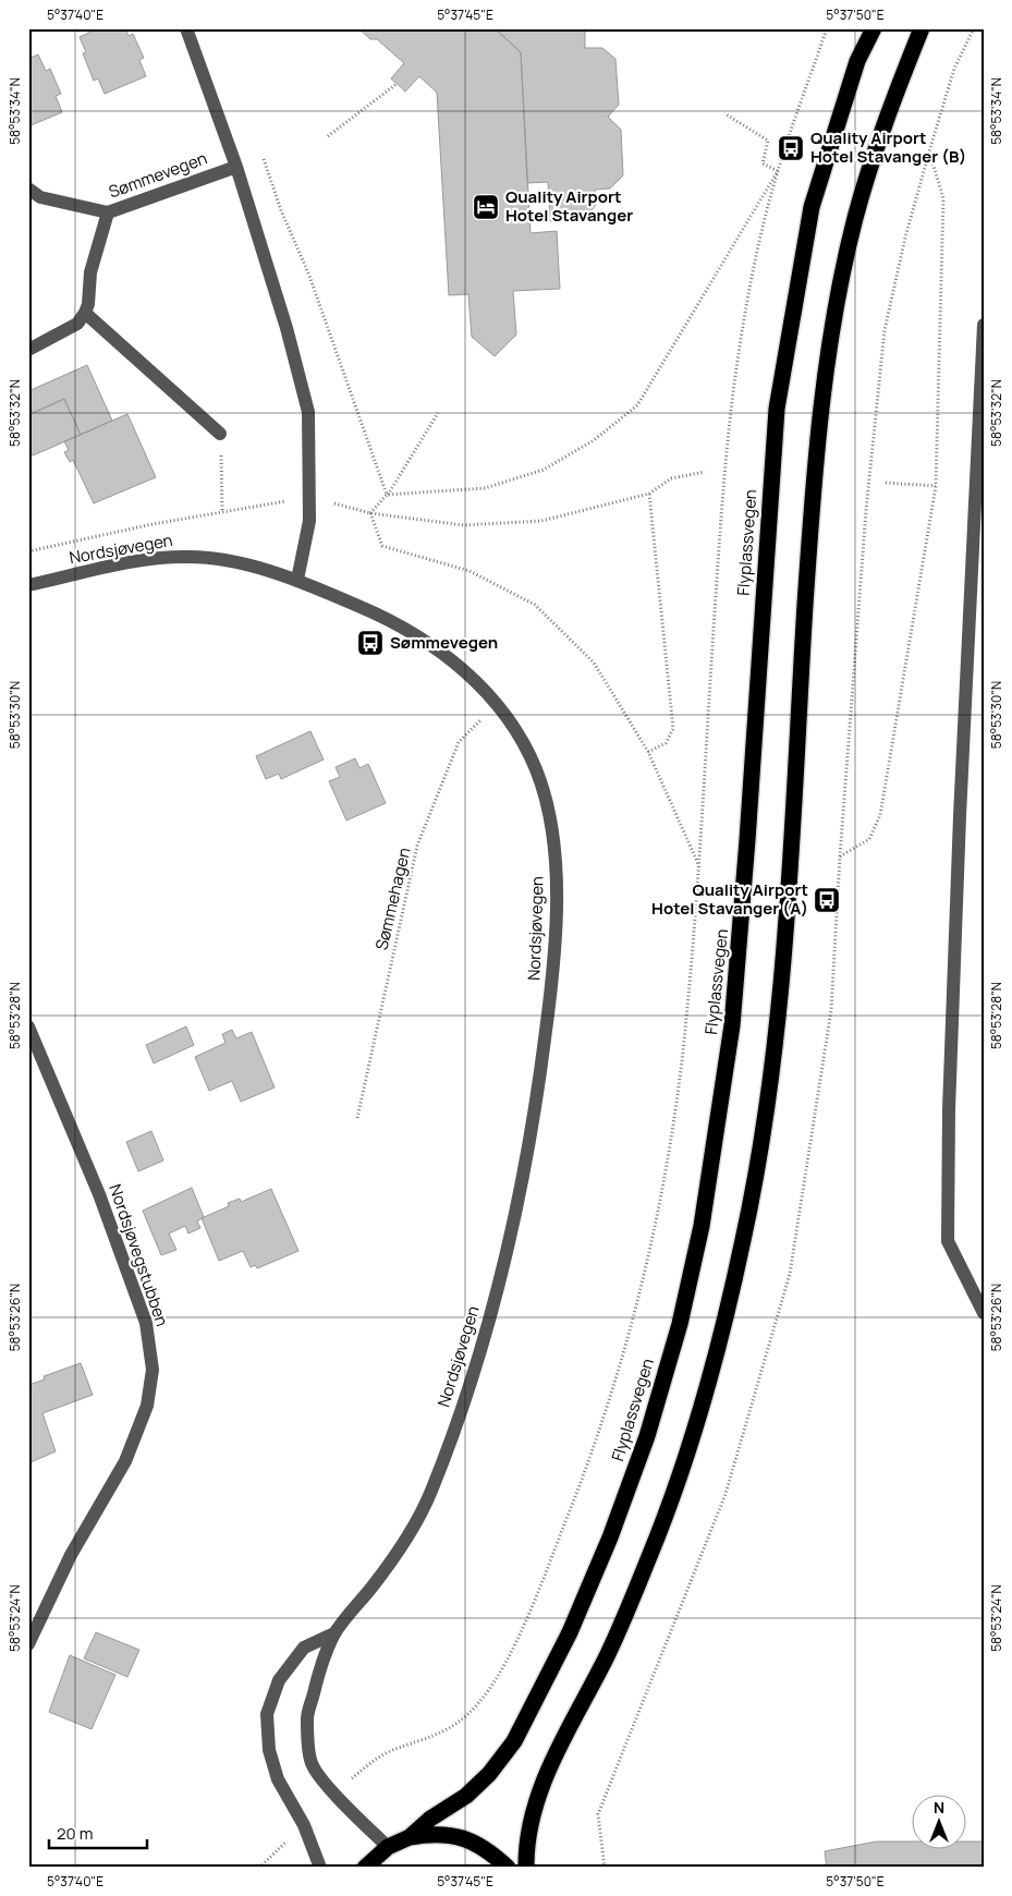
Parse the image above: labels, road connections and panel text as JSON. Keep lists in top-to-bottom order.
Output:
{
  "streets": {
    "highway": ["Flyplassvegen"],
    "street": ["Sømmevegen", "Nordsjøvegen", "Nordsjøvegstubben"],
    "path": ["Sømmehagen"]
  },
  "crossings": [
    ["Flyplassvegen", "Nordsjøvegen"],
    ["Nordsjøvegen", "Sømmehagen"]
  ],
  "places": {
    "bus stop": ["Quality Airport Hotel Stavanger (B)", "Sømmevegen", "Quality Airport Hotel Stavanger (A)"],
    "hotel": ["Quality Airport Hotel Stavanger"]
  },
  "scale_bar": "20 m",
  "north": "top",
  "coordinates": [
    "5°37'40\"E",
    "5°37'45\"E",
    "5°37'50\"E",
    "58°53'34\"N",
    "58°53'32\"N",
    "58°53'30\"N",
    "58°53'28\"N",
    "58°53'26\"N",
    "58°53'24\"N"
  ]
}
